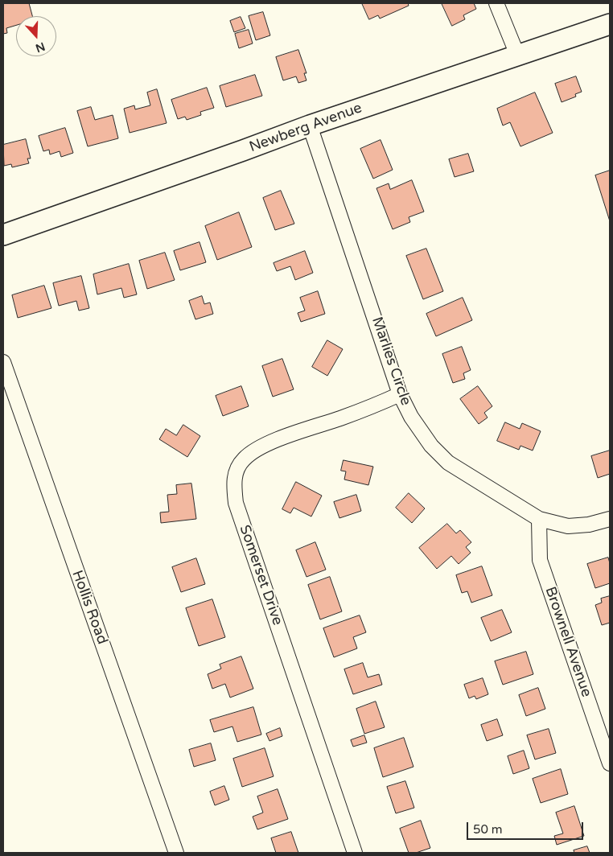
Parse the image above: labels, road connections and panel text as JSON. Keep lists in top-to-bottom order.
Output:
{
  "streets": {
    "street": [
      "Newberg Avenue",
      "Marlies Circle",
      "Somerset Drive",
      "Hollis Road",
      "Brownell Avenue"
    ]
  },
  "crossings": [
    ["Newberg Avenue", "Marlies Circle"],
    ["Marlies Circle", "Somerset Drive"],
    ["Marlies Circle", "Brownell Avenue"]
  ],
  "scale_bar": "50 m",
  "north": "bottom"
}
